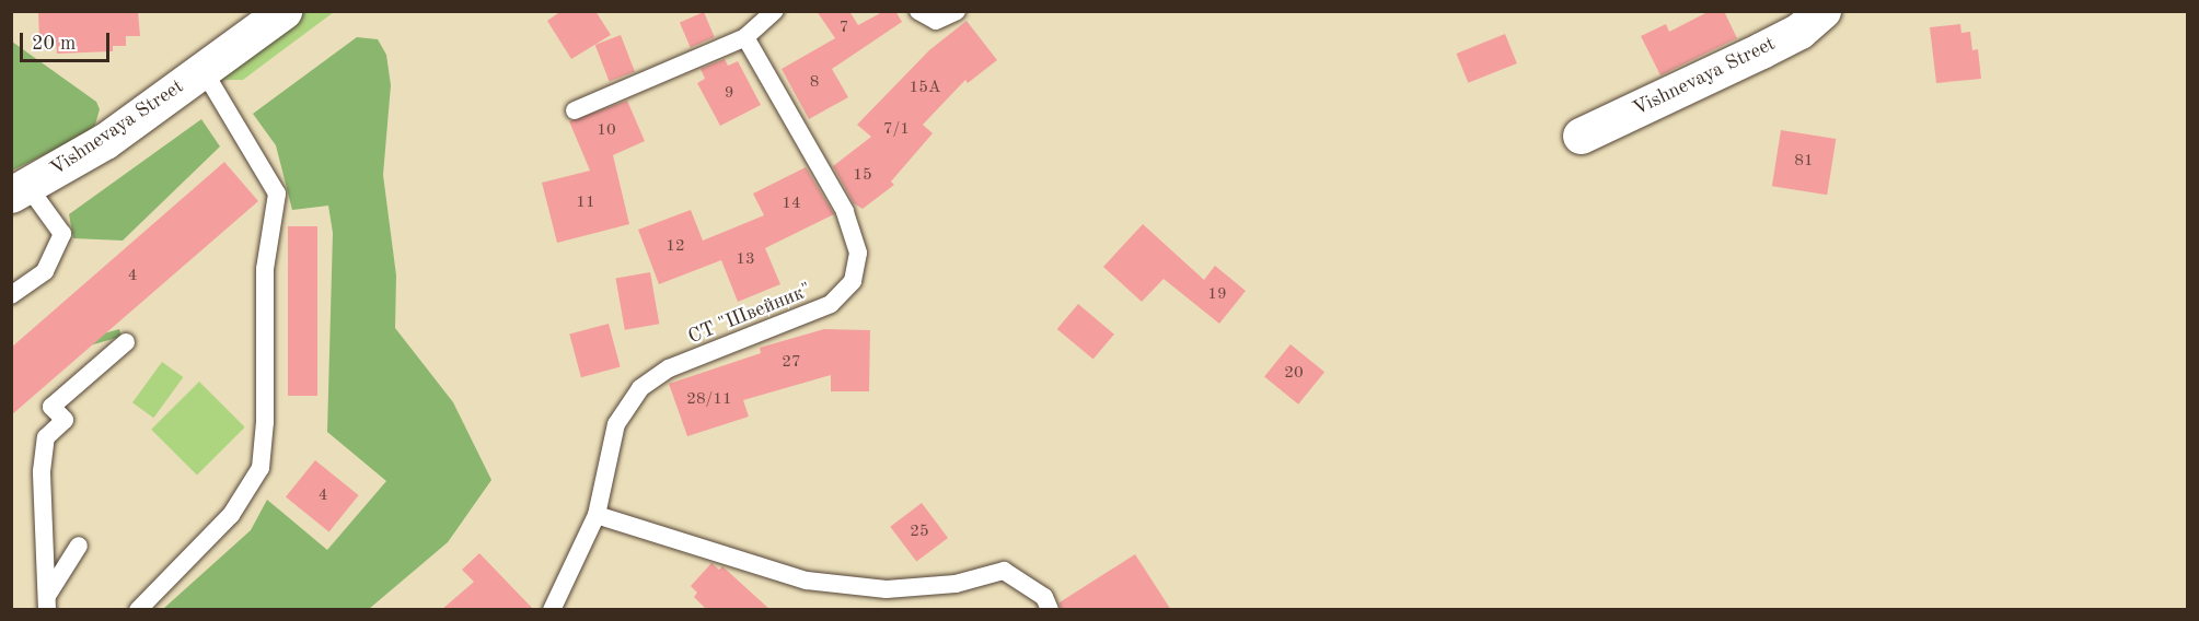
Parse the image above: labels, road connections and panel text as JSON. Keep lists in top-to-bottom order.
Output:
{
  "streets": {
    "street": ["Vishnevaya Street"],
    "lane": ["СТ \"Швейник\""]
  },
  "house_numbers": [
    "7",
    "8",
    "15А",
    "9",
    "7/1",
    "10",
    "81",
    "15",
    "11",
    "14",
    "12",
    "13",
    "4",
    "19",
    "27",
    "20",
    "28/11",
    "4",
    "25"
  ],
  "scale_bar": "20 m"
}
